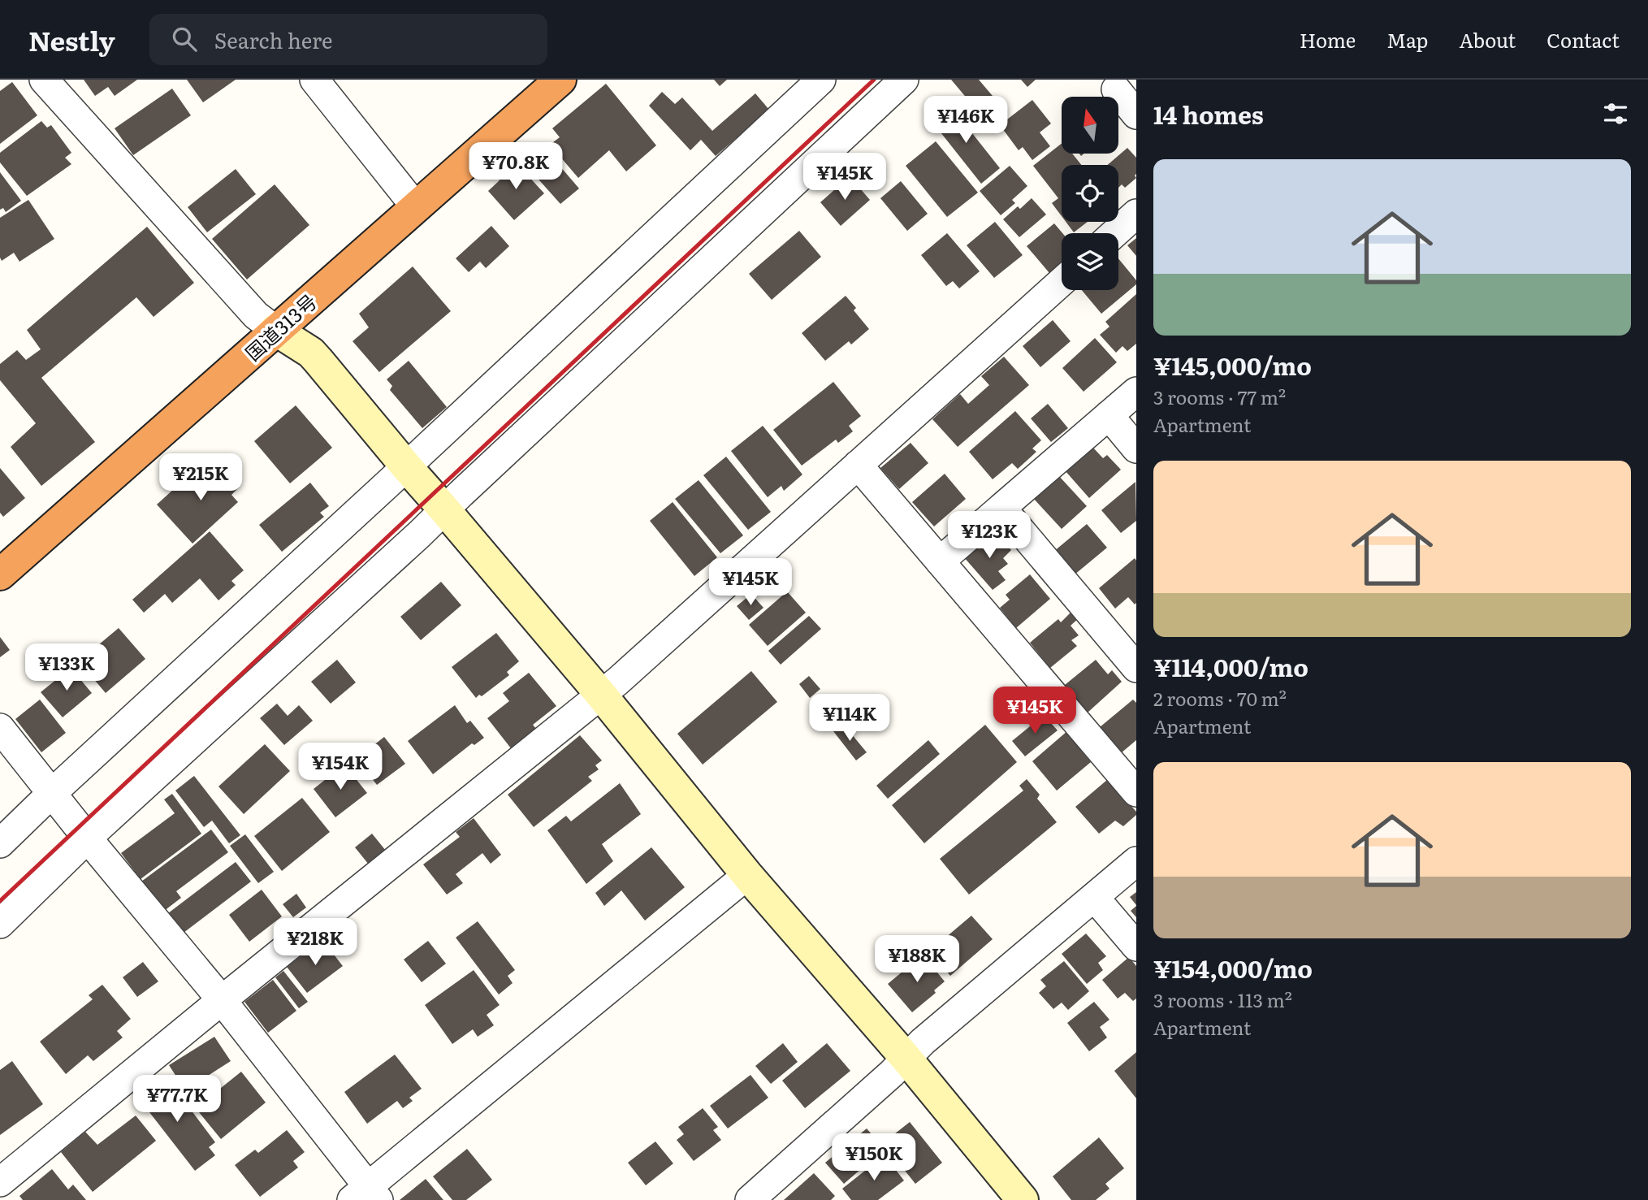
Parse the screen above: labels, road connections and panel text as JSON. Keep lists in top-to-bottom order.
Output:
{
  "streets": {
    "highway": ["国道313号"]
  },
  "north": "top",
  "page": {
    "header": "Nestly",
    "search": "Search here",
    "nav": [
      "Home",
      "Map",
      "About",
      "Contact"
    ],
    "heading": "14 homes",
    "price": [
      "¥146K",
      "¥70.8K",
      "¥145K",
      "¥215K",
      "¥123K",
      "¥145K",
      "¥133K",
      "¥145K",
      "¥114K",
      "¥154K",
      "¥218K",
      "¥188K",
      "¥77.7K",
      "¥150K"
    ],
    "list": [
      {
        "name": "¥145,000/mo",
        "note": "3 rooms · 77 m² · Apartment"
      },
      {
        "name": "¥114,000/mo",
        "note": "2 rooms · 70 m² · Apartment"
      },
      {
        "name": "¥154,000/mo",
        "note": "3 rooms · 113 m² · Apartment"
      }
    ]
  }
}
